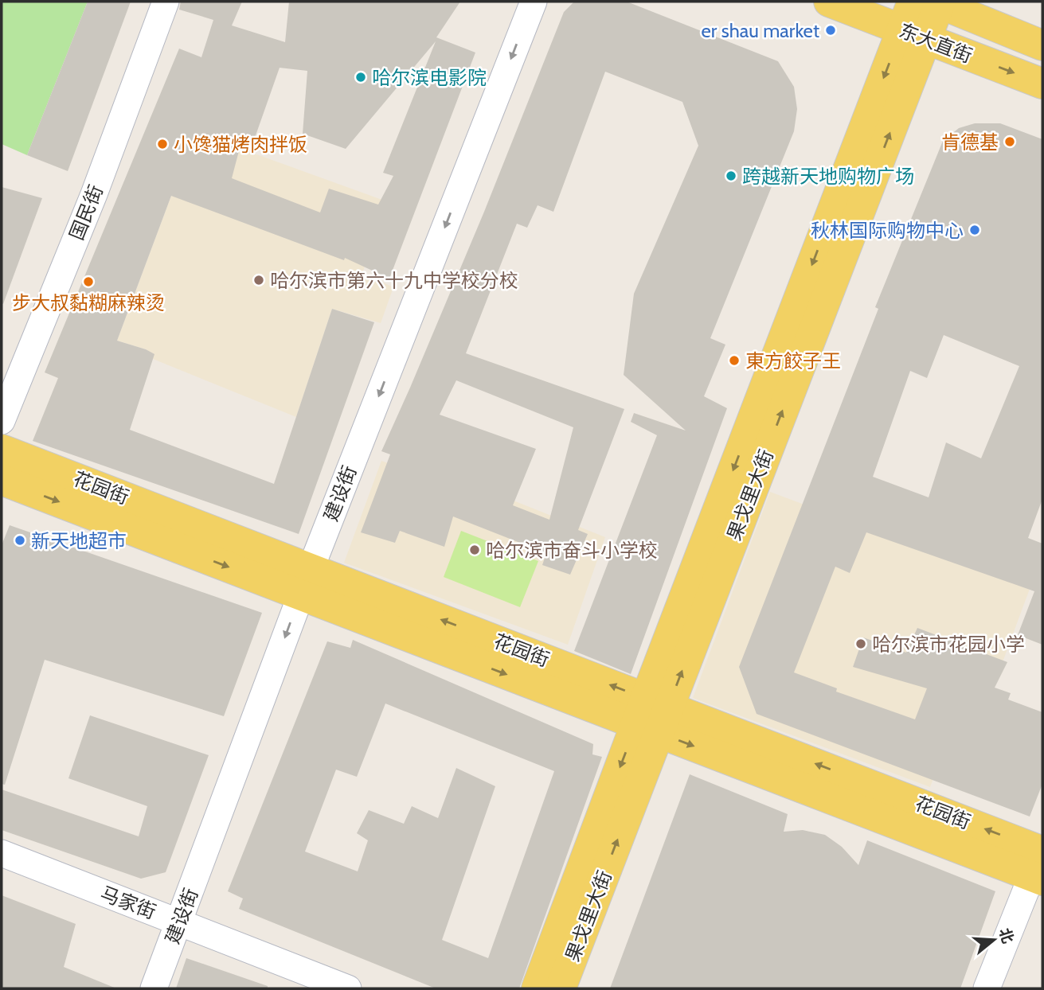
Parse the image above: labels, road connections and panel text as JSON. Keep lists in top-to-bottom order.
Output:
{
  "streets": {
    "main road": ["东大直街", "花园街", "果戈里大街"],
    "street": ["国民街", "建设街", "马家街"]
  },
  "crossings": [
    ["东大直街", "果戈里大街"],
    ["花园街", "建设街"],
    ["花园街", "果戈里大街"],
    ["建设街", "马家街"]
  ],
  "one_way": ["建设街"],
  "places": [
    "er shau market",
    "哈尔滨电影院",
    "肯德基",
    "小馋猫烤肉拌饭",
    "跨越新天地购物广场",
    "秋林国际购物中心",
    "哈尔滨市第六十九中学校分校",
    "步大叔黏糊麻辣烫",
    "東方餃子王",
    "新天地超市",
    "哈尔滨市奋斗小学校",
    "哈尔滨市花园小学"
  ],
  "north": "right"
}
